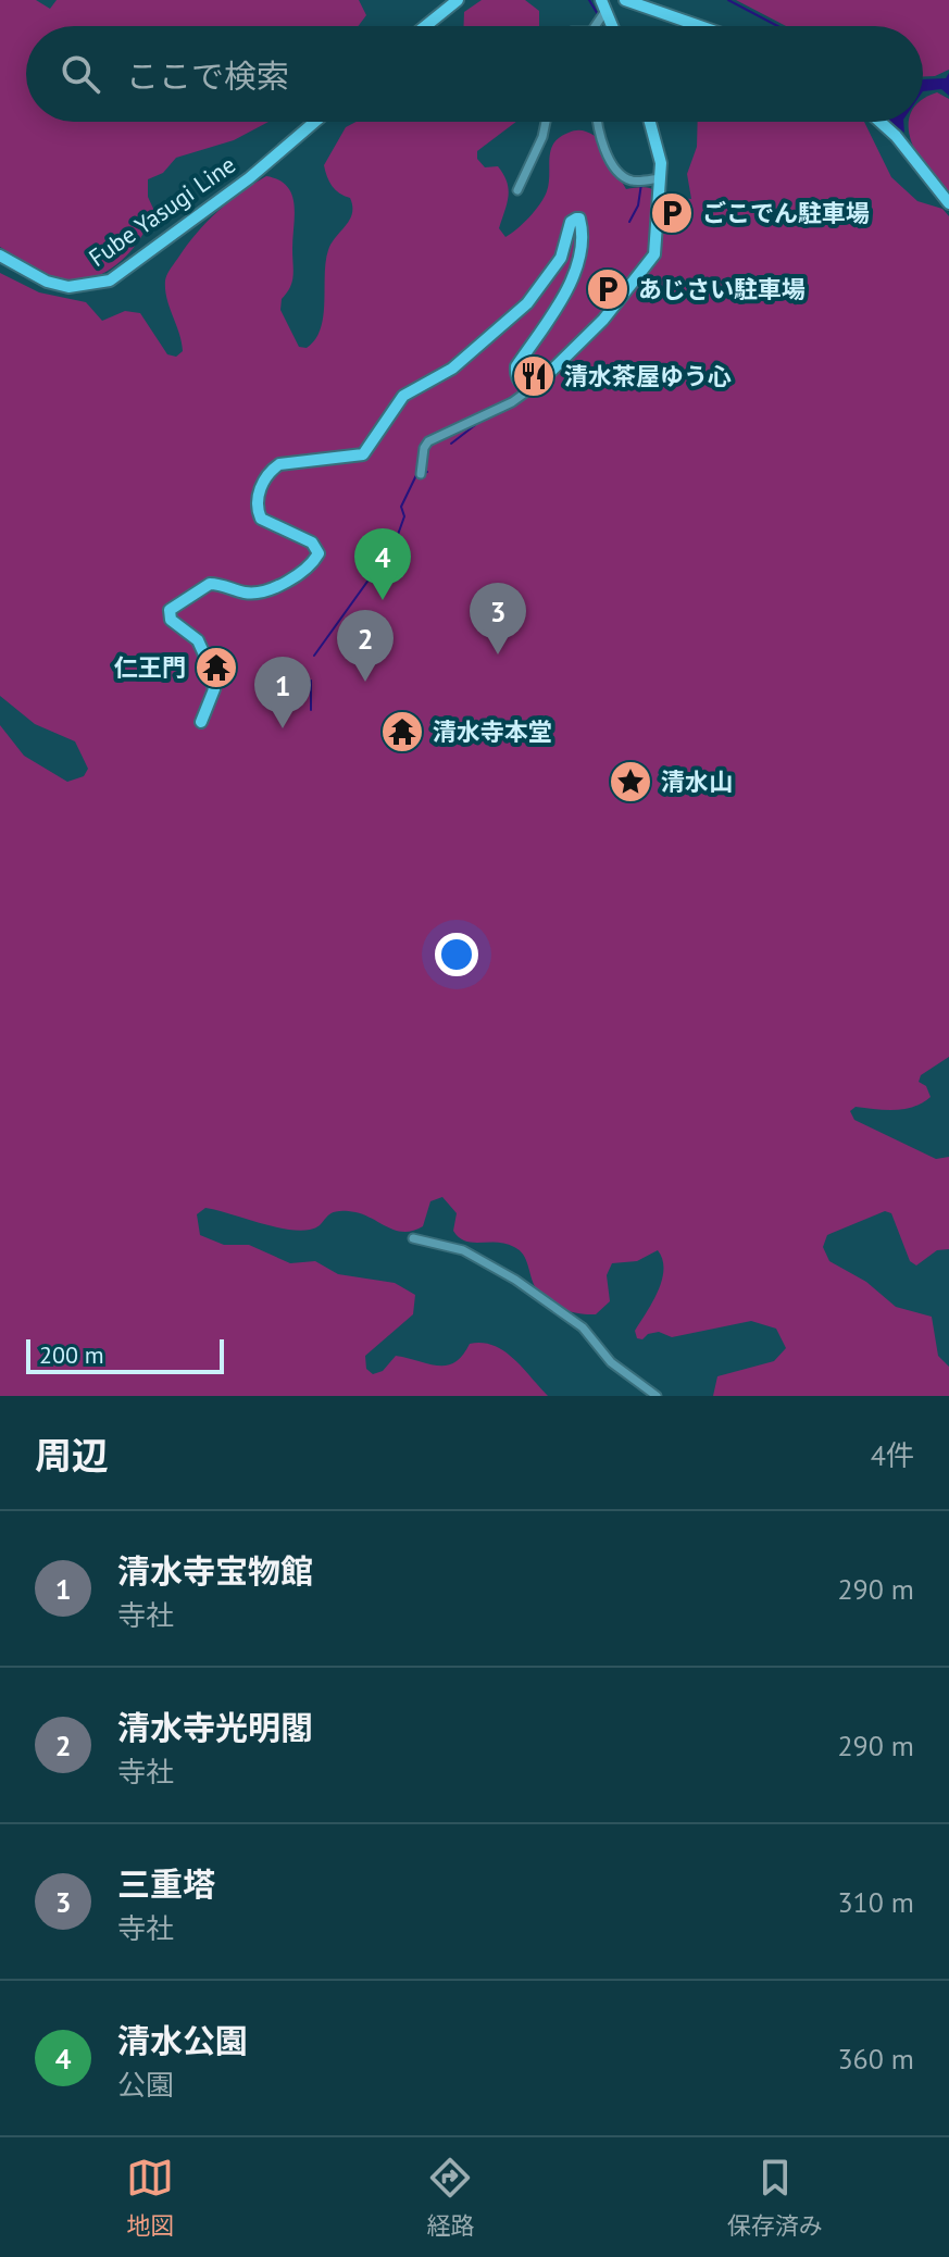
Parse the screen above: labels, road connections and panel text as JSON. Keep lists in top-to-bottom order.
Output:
{
  "streets": {
    "main road": ["Fube Yasugi Line"]
  },
  "places": {
    "parking": ["ごこでん駐車場", "あじさい駐車場"],
    "restaurant": ["清水茶屋ゆう心"],
    "temple": ["仁王門", "清水寺本堂"],
    "place": ["清水山"]
  },
  "scale_bar": "200 m",
  "page": {
    "search": "ここで検索",
    "pins": [
      "4",
      "3",
      "2",
      "1"
    ],
    "scale": "200 m",
    "heading": ["周辺", "4件"],
    "list": [
      {
        "mark": "1",
        "name": "清水寺宝物館",
        "note": "寺社",
        "value": "290 m"
      },
      {
        "mark": "2",
        "name": "清水寺光明閣",
        "note": "寺社",
        "value": "290 m"
      },
      {
        "mark": "3",
        "name": "三重塔",
        "note": "寺社",
        "value": "310 m"
      },
      {
        "mark": "4",
        "name": "清水公園",
        "note": "公園",
        "value": "360 m"
      }
    ],
    "nav": ["地図", "経路", "保存済み"]
  }
}
